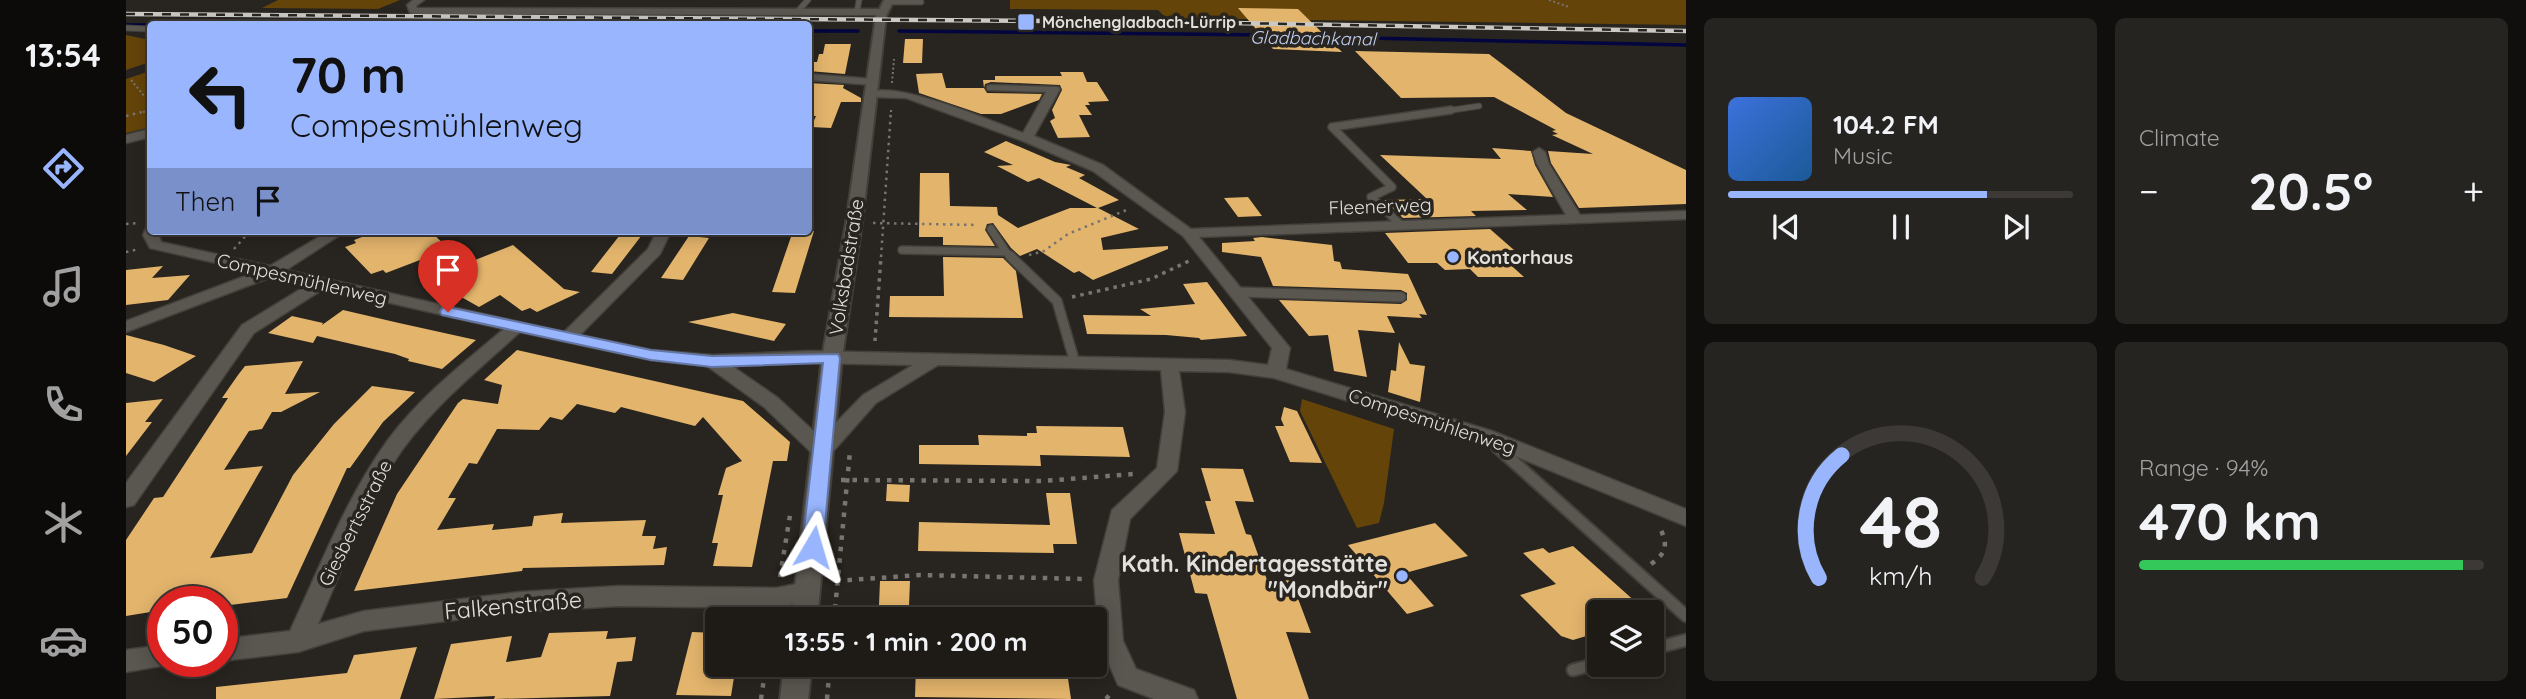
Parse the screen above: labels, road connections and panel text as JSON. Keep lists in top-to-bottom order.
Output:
{
  "streets": {
    "main road": ["Volksbadstraße"],
    "street": [
      "Fleenerweg",
      "Compesmühlenweg",
      "Giesbertsstraße",
      "Falkenstraße"
    ]
  },
  "crossings": [
    ["Volksbadstraße", "Compesmühlenweg"],
    ["Volksbadstraße", "Falkenstraße"],
    ["Compesmühlenweg", "Giesbertsstraße"],
    ["Giesbertsstraße", "Falkenstraße"]
  ],
  "water": ["Gladbachkanal"],
  "places": {
    "transit": ["Mönchengladbach-Lürrip"],
    "other": ["Kontorhaus", "Kath. Kindertagesstätte \"Mondbär\""]
  },
  "page": {
    "tabs": "13:54",
    "tile": [
      "Climate",
      ["Range · 94%", "470 km"]
    ],
    "turn": ["70 m", "Compesmühlenweg"],
    "song": ["104.2 FM", "Music"],
    "heat": ["−", "20.5°", "+"],
    "then": "Then",
    "limit": "50",
    "trip": "13:55 · 1 min · 200 m",
    "gauge": ["48", "km/h"]
  }
}
